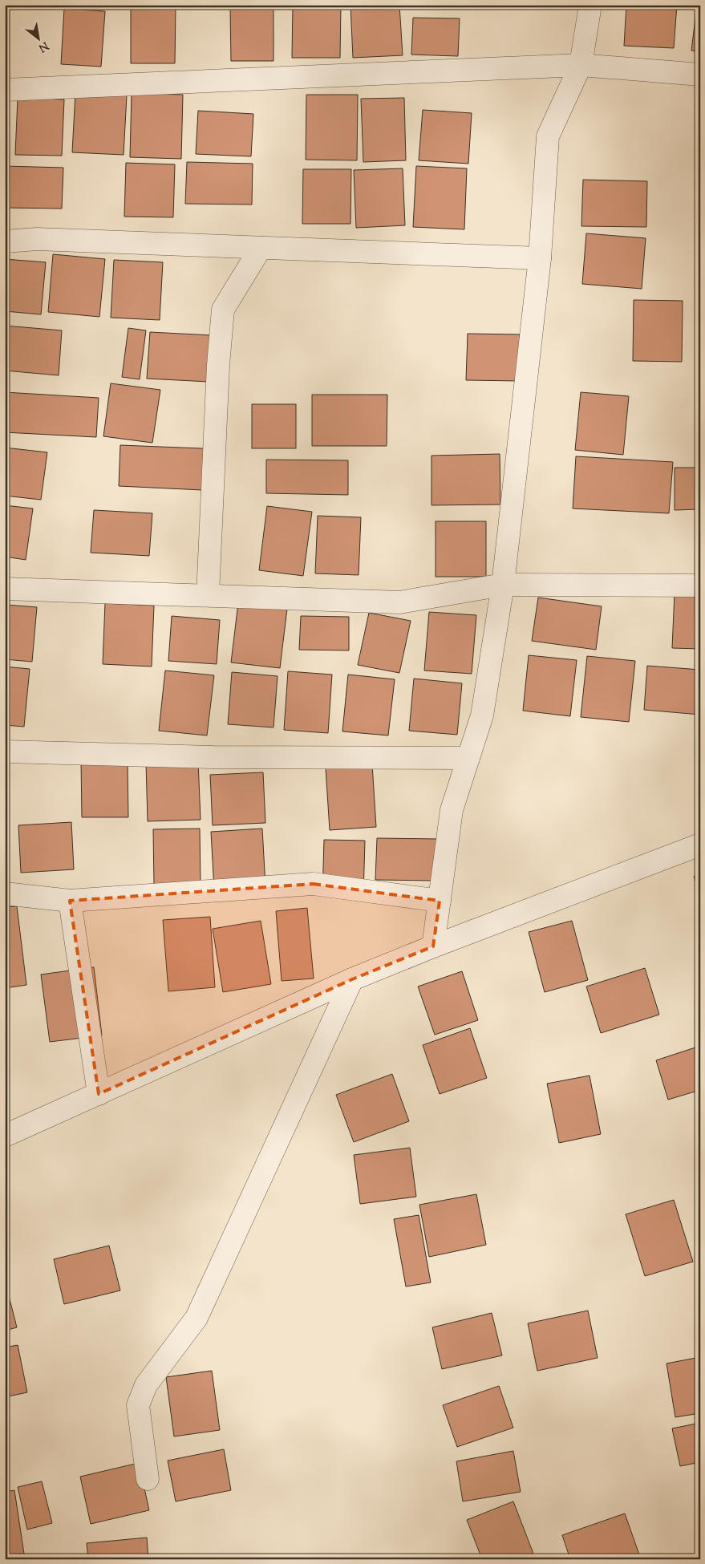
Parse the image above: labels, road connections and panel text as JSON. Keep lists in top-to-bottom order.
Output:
{
  "north": "bottom right"
}
